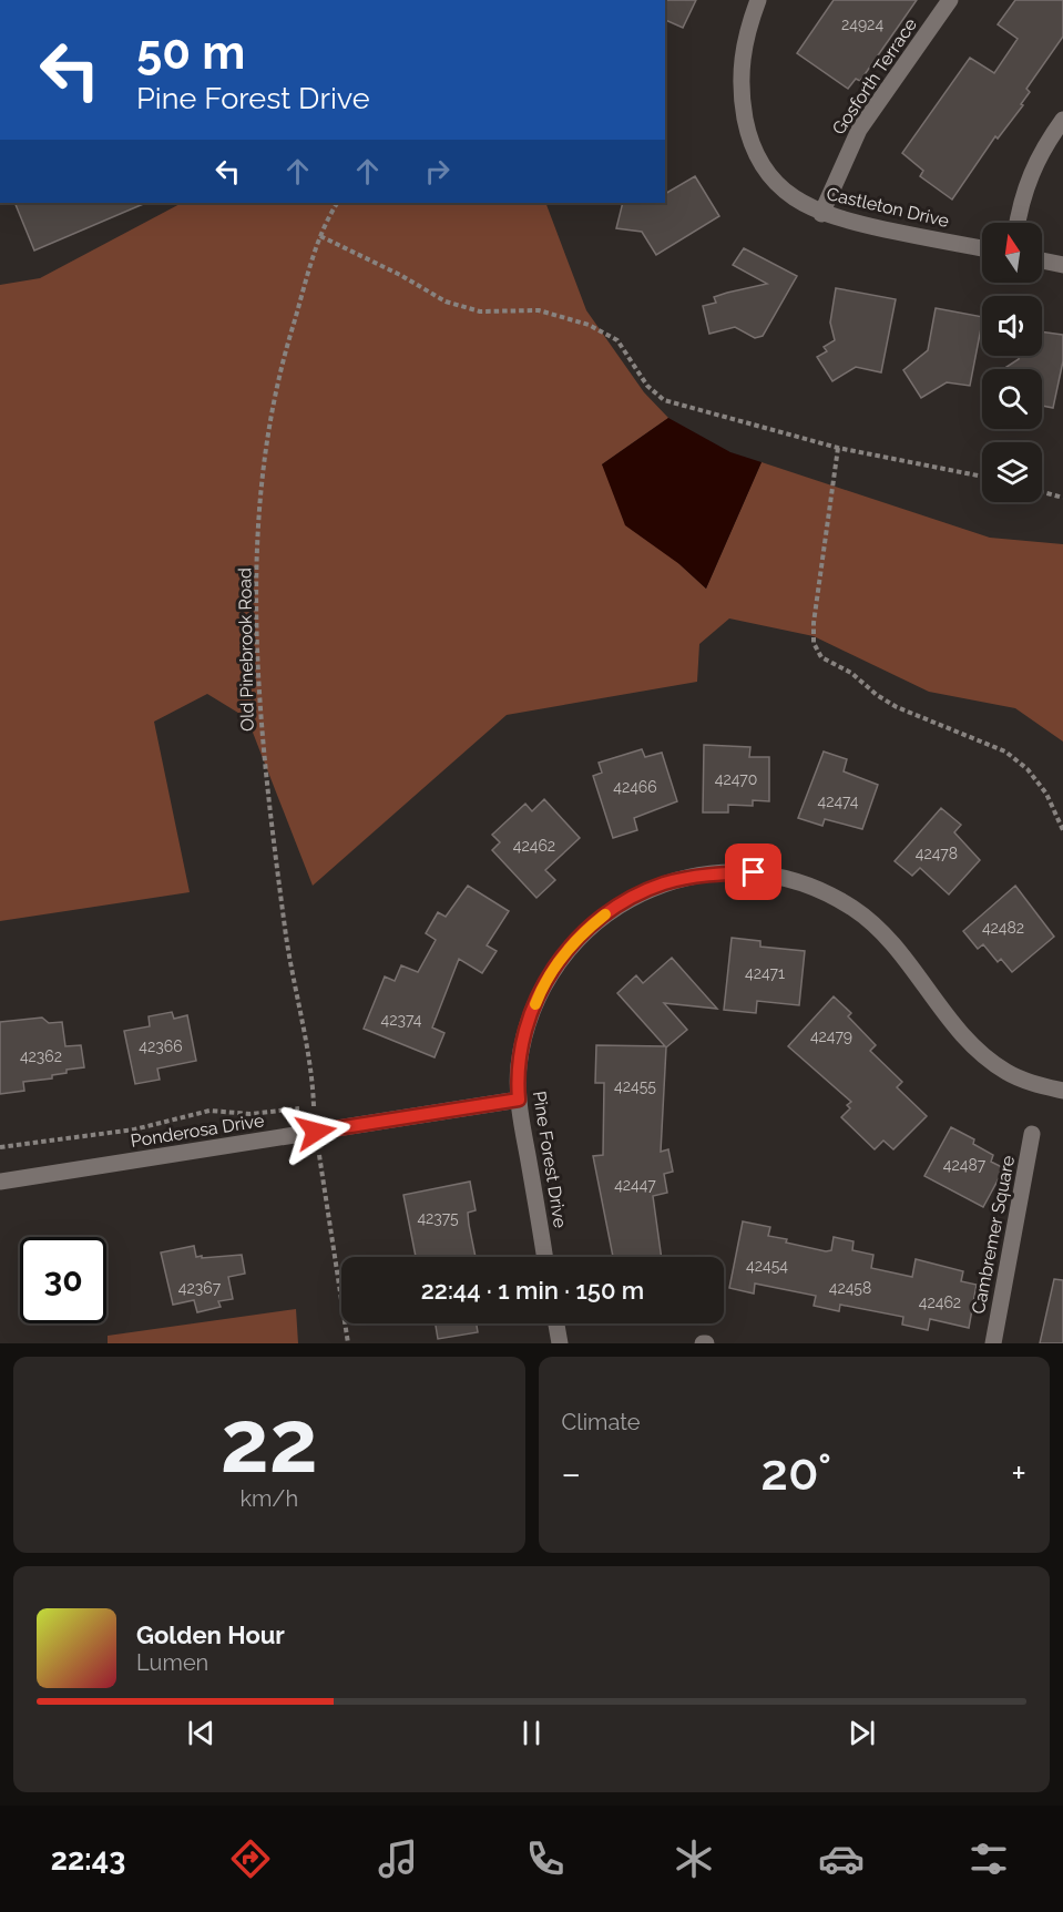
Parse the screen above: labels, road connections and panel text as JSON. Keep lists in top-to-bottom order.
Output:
{
  "streets": {
    "street": [
      "Gosforth Terrace",
      "Castleton Drive",
      "Ponderosa Drive",
      "Pine Forest Drive",
      "Cambremer Square"
    ],
    "path": ["Old Pinebrook Road"]
  },
  "crossings": [
    ["Gosforth Terrace", "Castleton Drive"],
    ["Ponderosa Drive", "Pine Forest Drive"]
  ],
  "house_numbers": [
    "24924",
    "42470",
    "42466",
    "42474",
    "42462",
    "42478",
    "42482",
    "42471",
    "42374",
    "42479",
    "42366",
    "42362",
    "42455",
    "42487",
    "42447",
    "42375",
    "42454",
    "42367",
    "42458",
    "42462"
  ],
  "north": "top",
  "page": {
    "turn": ["50 m", "Pine Forest Drive"],
    "limit": "30",
    "trip": "22:44 · 1 min · 150 m",
    "tile": [
      ["22", "km/h"],
      "Climate"
    ],
    "heat": ["−", "20°", "+"],
    "song": ["Golden Hour", "Lumen"],
    "tabs": "22:43"
  }
}
